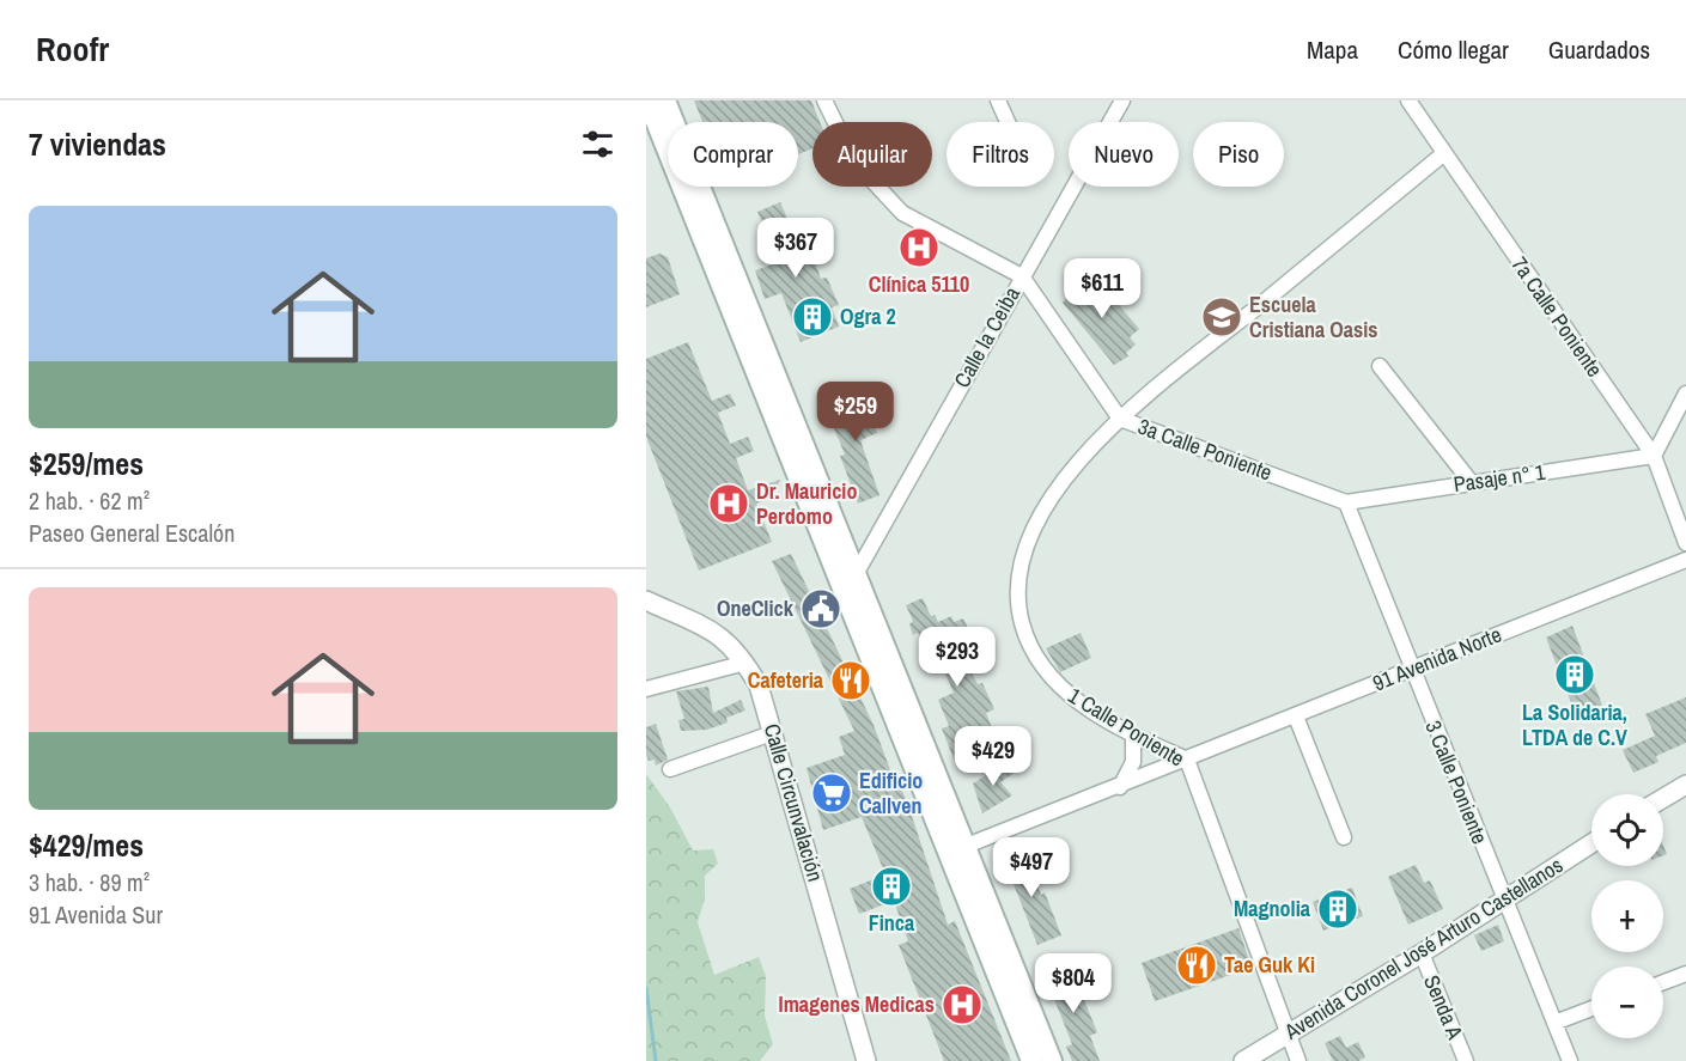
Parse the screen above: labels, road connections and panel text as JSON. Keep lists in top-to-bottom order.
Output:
{
  "streets": {
    "street": [
      "7a Calle Poniente",
      "Calle la Ceiba",
      "3a Calle Poniente",
      "Pasaje n° 1",
      "91 Avenida Norte",
      "1 Calle Poniente",
      "3 Calle Poniente",
      "Calle Circunvalación",
      "Avenida Coronel José Arturo Castellanos",
      "Senda A"
    ]
  },
  "crossings": [
    ["7a Calle Poniente", "Pasaje n° 1"],
    ["7a Calle Poniente", "1 Calle Poniente"],
    ["Calle la Ceiba", "3a Calle Poniente"],
    ["3a Calle Poniente", "Pasaje n° 1"],
    ["3a Calle Poniente", "1 Calle Poniente"],
    ["3a Calle Poniente", "3 Calle Poniente"],
    ["Pasaje n° 1", "3 Calle Poniente"],
    ["91 Avenida Norte", "1 Calle Poniente"],
    ["91 Avenida Norte", "3 Calle Poniente"],
    ["1 Calle Poniente", "Avenida Coronel José Arturo Castellanos"],
    ["3 Calle Poniente", "Avenida Coronel José Arturo Castellanos"],
    ["Avenida Coronel José Arturo Castellanos", "Senda A"]
  ],
  "places": {
    "hospital": ["Clínica 5110", "Dr. Mauricio Perdomo", "Imagenes Medicas"],
    "building": [
      "Ogra 2",
      "La Solidaria, LTDA de C.V",
      "Finca",
      "Magnolia"
    ],
    "school or university": ["Escuela Cristiana Oasis"],
    "public building": ["OneClick"],
    "restaurant": ["Cafeteria", "Tae Guk Ki"],
    "supermarket": ["Edificio Callven"]
  },
  "page": {
    "header": "Roofr",
    "nav": ["Mapa", "Cómo llegar", "Guardados"],
    "heading": "7 viviendas",
    "chip": [
      "Comprar",
      "Alquilar",
      "Filtros",
      "Nuevo",
      "Piso"
    ],
    "list": [
      {
        "name": "$259/mes",
        "note": "2 hab. · 62 m² · Paseo General Escalón"
      },
      {
        "name": "$429/mes",
        "note": "3 hab. · 89 m² · 91 Avenida Sur"
      }
    ],
    "price": [
      "$367",
      "$611",
      "$259",
      "$293",
      "$429",
      "$497",
      "$804"
    ],
    "map_buttons": ["+", "−"]
  }
}
